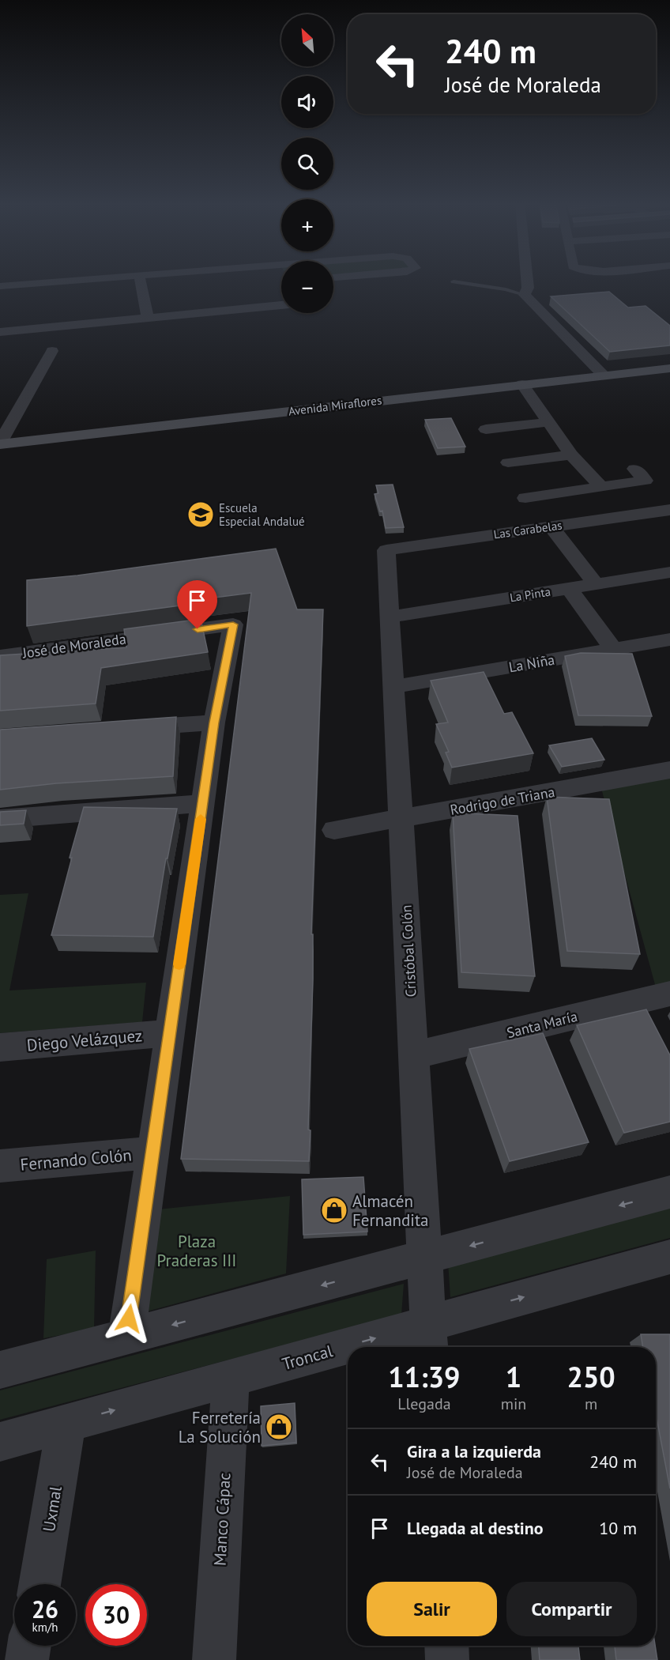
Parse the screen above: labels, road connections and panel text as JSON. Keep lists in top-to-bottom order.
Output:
{
  "streets": {
    "main road": ["Avenida Miraflores"],
    "street": [
      "Las Carabelas",
      "La Pinta",
      "José de Moraleda",
      "La Niña",
      "Rodrigo de Triana",
      "Cristóbal Colón",
      "Santa María",
      "Diego Velázquez",
      "Fernando Colón",
      "Troncal",
      "Uxmal",
      "Manco Cápac"
    ]
  },
  "crossings": [
    ["Las Carabelas", "Cristóbal Colón"],
    ["La Pinta", "Cristóbal Colón"],
    ["La Niña", "Cristóbal Colón"],
    ["Rodrigo de Triana", "Cristóbal Colón"],
    ["Cristóbal Colón", "Santa María"],
    ["Cristóbal Colón", "Troncal"],
    ["Troncal", "Uxmal"],
    ["Troncal", "Manco Cápac"]
  ],
  "parks": ["Plaza Praderas III"],
  "places": {
    "school or university": ["Escuela Especial Andalué"],
    "shop": ["Almacén Fernandita", "Ferretería La Solución"]
  },
  "north": "top left",
  "page": {
    "map_buttons": ["+", "−"],
    "turn": ["240 m", "José de Moraleda"],
    "eta": [
      "11:39",
      "Llegada",
      "1",
      "min",
      "250",
      "m"
    ],
    "list": [
      {
        "name": "Gira a la izquierda",
        "note": "José de Moraleda",
        "value": "240 m"
      },
      {
        "name": "Llegada al destino",
        "value": "10 m"
      }
    ],
    "buttons": ["Salir", "Compartir"],
    "speed": "26 km/h",
    "limit": "30"
  }
}
